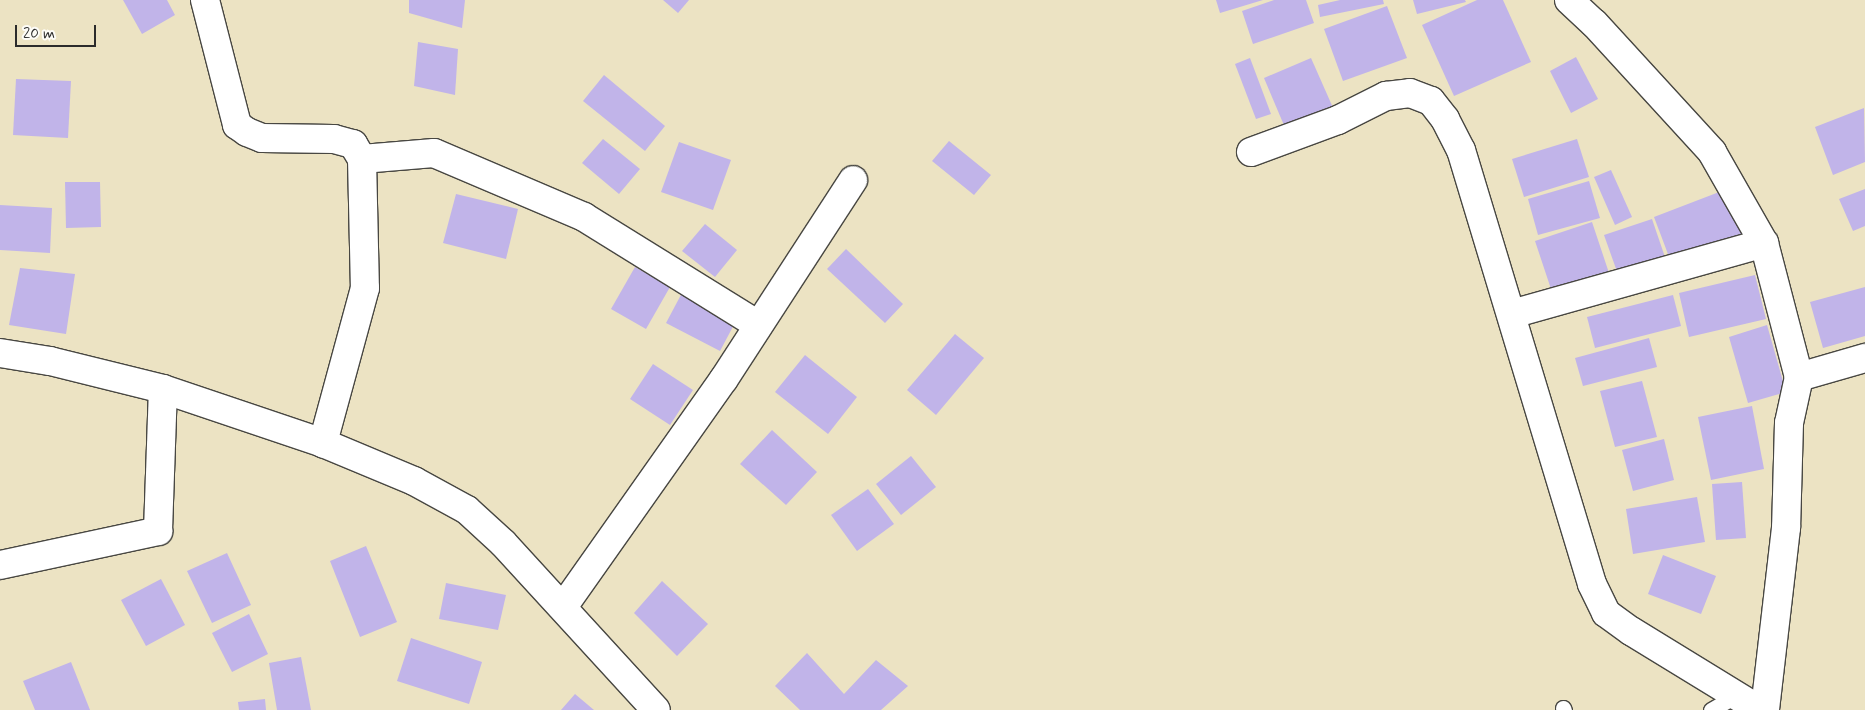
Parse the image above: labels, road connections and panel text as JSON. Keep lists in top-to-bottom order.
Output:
{
  "scale_bar": "20 m"
}
